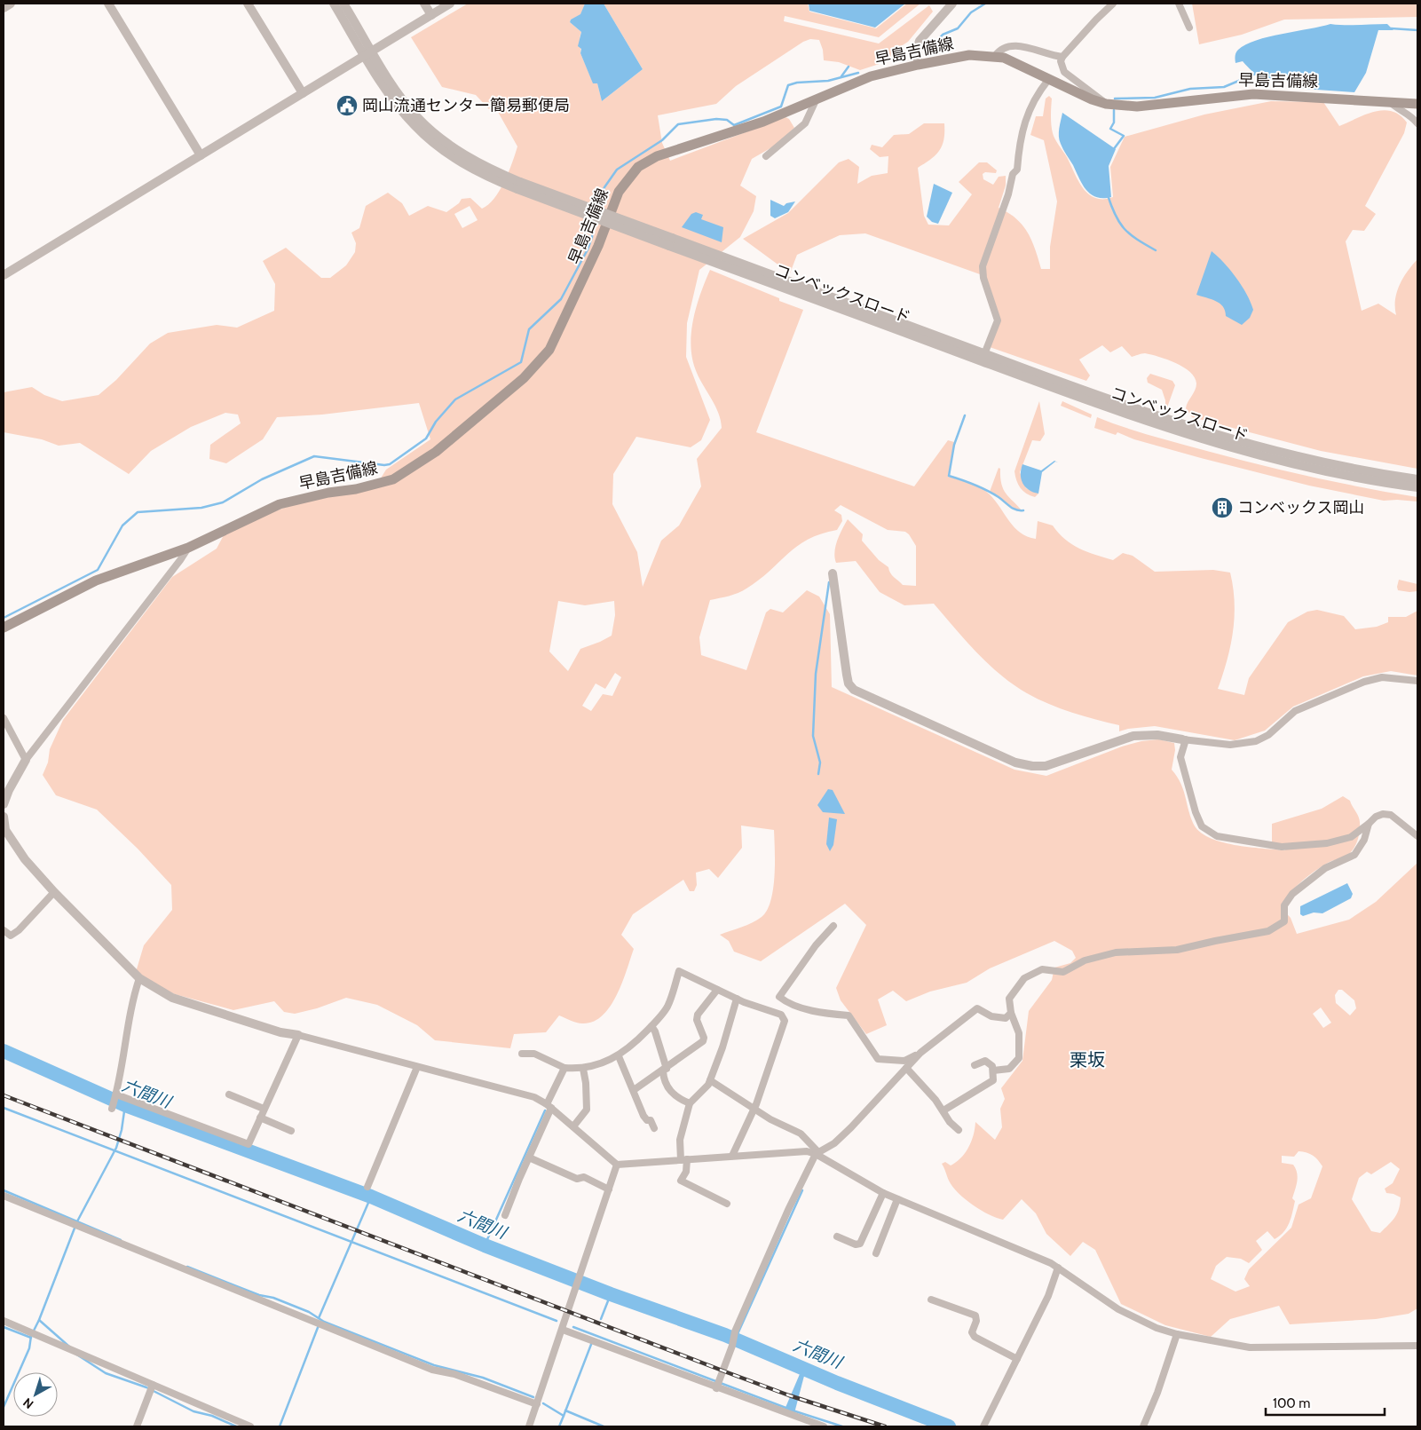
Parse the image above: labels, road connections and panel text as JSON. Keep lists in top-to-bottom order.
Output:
{
  "streets": {
    "main road": ["早島吉備線"],
    "street": ["コンベックスロード"]
  },
  "districts": ["栗坂"],
  "water": ["六間川"],
  "places": {
    "public building": ["岡山流通センター簡易郵便局"],
    "building": ["コンベックス岡山"]
  },
  "scale_bar": "100 m",
  "north": "bottom left"
}
